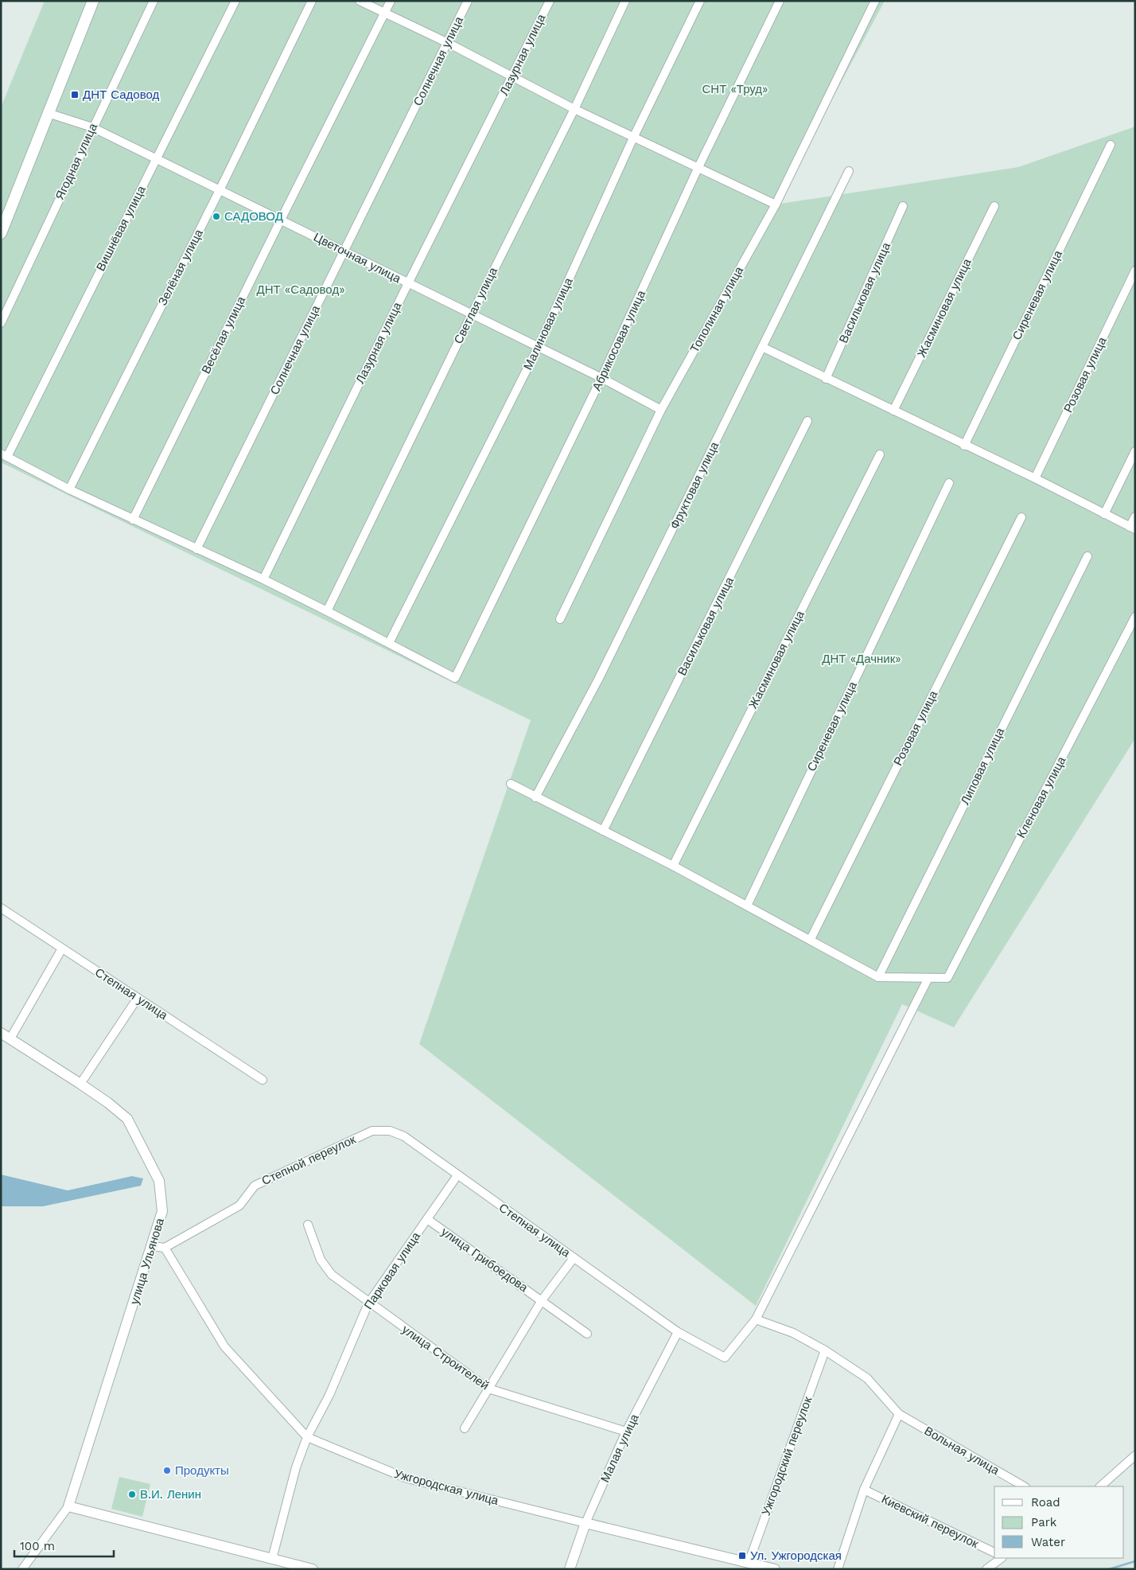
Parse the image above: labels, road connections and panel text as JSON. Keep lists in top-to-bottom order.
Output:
{
  "streets": {
    "street": [
      "Лазурная улица",
      "Солнечная улица",
      "Ягодная улица",
      "Вишнёвая улица",
      "Цветочная улица",
      "Зелёная улица",
      "Васильковая улица",
      "Сиреневая улица",
      "Светлая улица",
      "Жасминовая улица",
      "Тополиная улица",
      "Малиновая улица",
      "Весёлая улица",
      "Абрикосовая улица",
      "Розовая улица",
      "Фруктовая улица",
      "Липовая улица",
      "Кленовая улица",
      "Степная улица",
      "Степной переулок",
      "улица Грибоедова",
      "улица Ульянова",
      "Парковая улица",
      "улица Строителей",
      "Малая улица",
      "Вольная улица",
      "Ужгородский переулок",
      "Ужгородская улица",
      "Киевский переулок"
    ]
  },
  "crossings": [
    ["Лазурная улица", "Цветочная улица"],
    ["Солнечная улица", "Цветочная улица"],
    ["Ягодная улица", "Цветочная улица"],
    ["Вишнёвая улица", "Цветочная улица"],
    ["Цветочная улица", "Зелёная улица"],
    ["Цветочная улица", "Светлая улица"],
    ["Цветочная улица", "Тополиная улица"],
    ["Цветочная улица", "Малиновая улица"],
    ["Цветочная улица", "Весёлая улица"],
    ["Цветочная улица", "Абрикосовая улица"],
    ["Малиновая улица", "Абрикосовая улица"],
    ["Степная улица", "Степной переулок"],
    ["Степная улица", "Парковая улица"],
    ["Степная улица", "Малая улица"],
    ["Степная улица", "Вольная улица"],
    ["Степной переулок", "Ужгородская улица"],
    ["улица Грибоедова", "Парковая улица"],
    ["Парковая улица", "улица Строителей"],
    ["Парковая улица", "Ужгородская улица"],
    ["улица Строителей", "Малая улица"],
    ["Малая улица", "Ужгородская улица"],
    ["Вольная улица", "Ужгородский переулок"],
    ["Ужгородский переулок", "Ужгородская улица"]
  ],
  "parks": ["СНТ «Труд»", "ДНТ «Садовод»", "ДНТ «Дачник»"],
  "places": {
    "transit": ["ДНТ Садовод", "Ул. Ужгородская"],
    "other": ["САДОВОД", "Продукты", "В.И. Ленин"]
  },
  "legend": ["Road", "Park", "Water"],
  "scale_bar": "100 m"
}
